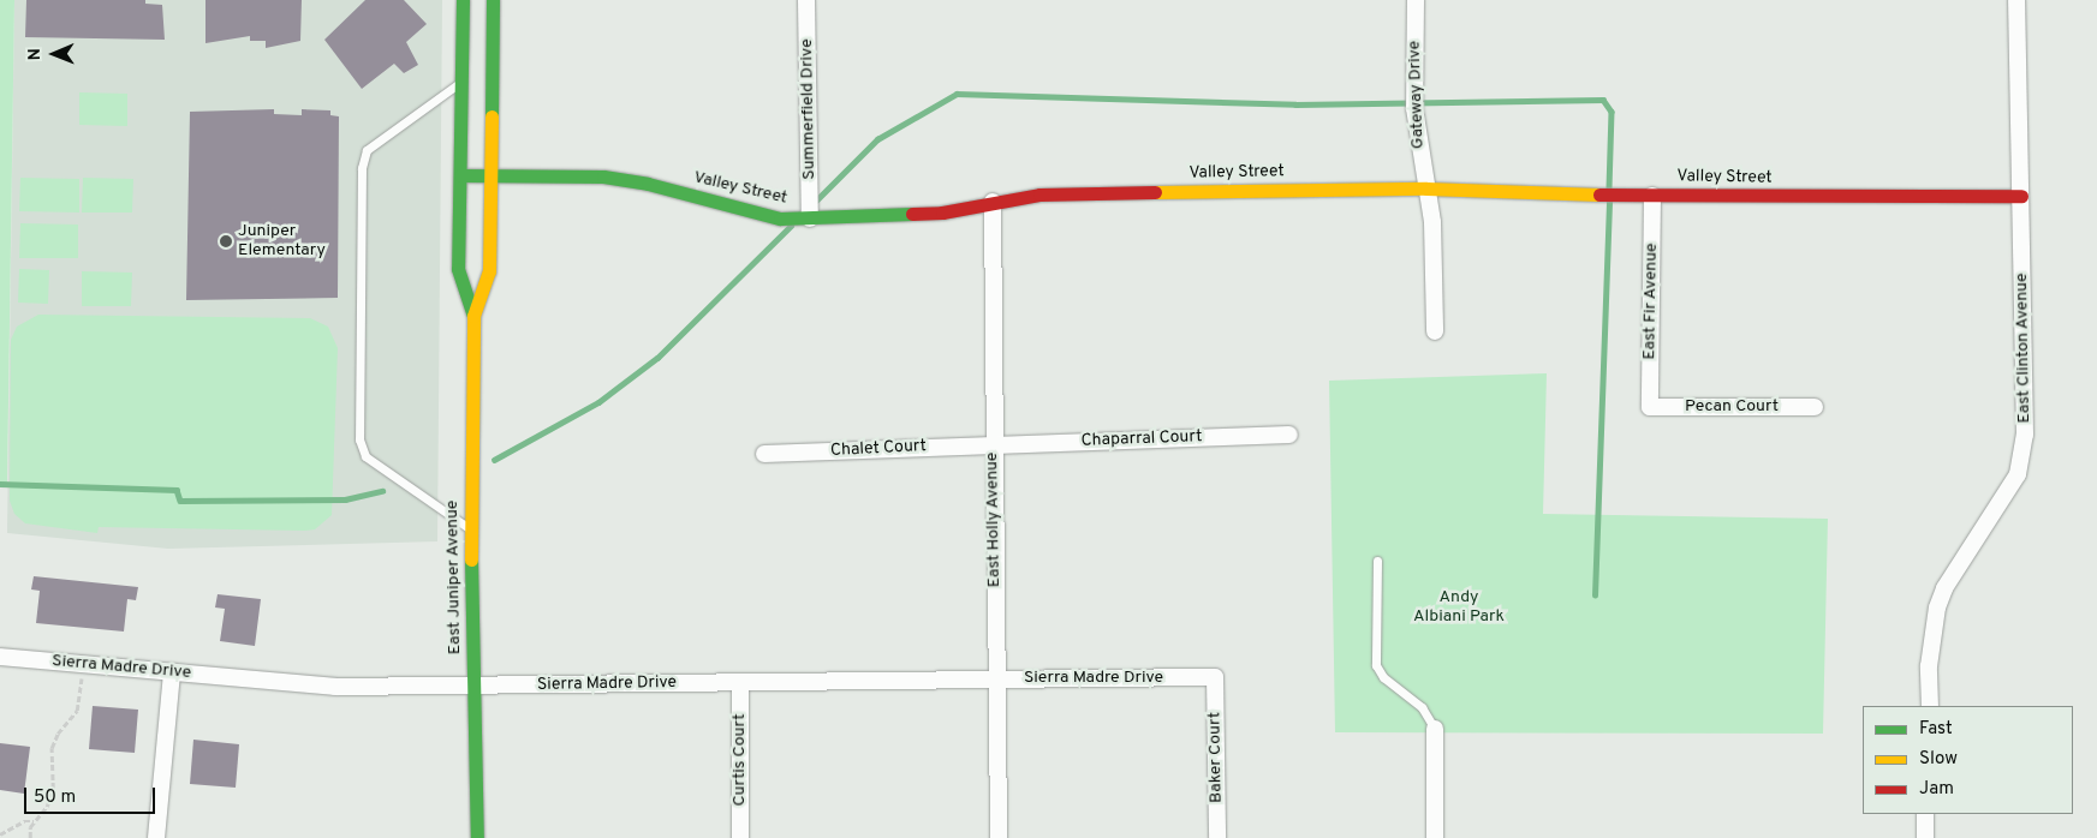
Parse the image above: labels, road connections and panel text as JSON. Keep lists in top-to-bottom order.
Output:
{
  "streets": {
    "street": [
      "Gateway Drive",
      "Summerfield Drive",
      "Valley Street",
      "East Fir Avenue",
      "East Clinton Avenue",
      "Pecan Court",
      "Chaparral Court",
      "Chalet Court",
      "East Holly Avenue",
      "East Juniper Avenue",
      "Sierra Madre Drive",
      "Baker Court",
      "Curtis Court"
    ]
  },
  "crossings": [
    ["Gateway Drive", "Valley Street"],
    ["Summerfield Drive", "Valley Street"],
    ["Valley Street", "East Fir Avenue"],
    ["Valley Street", "East Clinton Avenue"],
    ["Valley Street", "East Holly Avenue"],
    ["Valley Street", "East Juniper Avenue"],
    ["East Fir Avenue", "Pecan Court"],
    ["Chaparral Court", "Chalet Court"],
    ["Chaparral Court", "East Holly Avenue"],
    ["Chalet Court", "East Holly Avenue"],
    ["East Holly Avenue", "Sierra Madre Drive"],
    ["East Juniper Avenue", "Sierra Madre Drive"],
    ["Sierra Madre Drive", "Baker Court"],
    ["Sierra Madre Drive", "Curtis Court"]
  ],
  "parks": ["Andy Albiani Park"],
  "places": ["Juniper Elementary"],
  "legend": ["Fast", "Slow", "Jam"],
  "scale_bar": "50 m",
  "north": "left"
}
